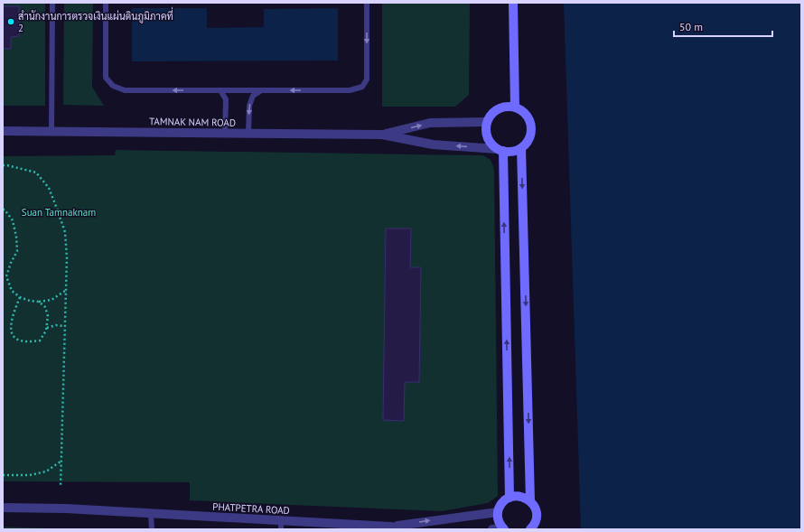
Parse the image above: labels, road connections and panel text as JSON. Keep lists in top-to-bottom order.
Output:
{
  "streets": {
    "street": ["TAMNAK NAM ROAD", "PHATPETRA ROAD"]
  },
  "parks": ["Suan Tamnaknam"],
  "places": ["สำนักงานการตรวจเงินแผ่นดินภูมิภาคที่ 2"],
  "scale_bar": "50 m"
}
